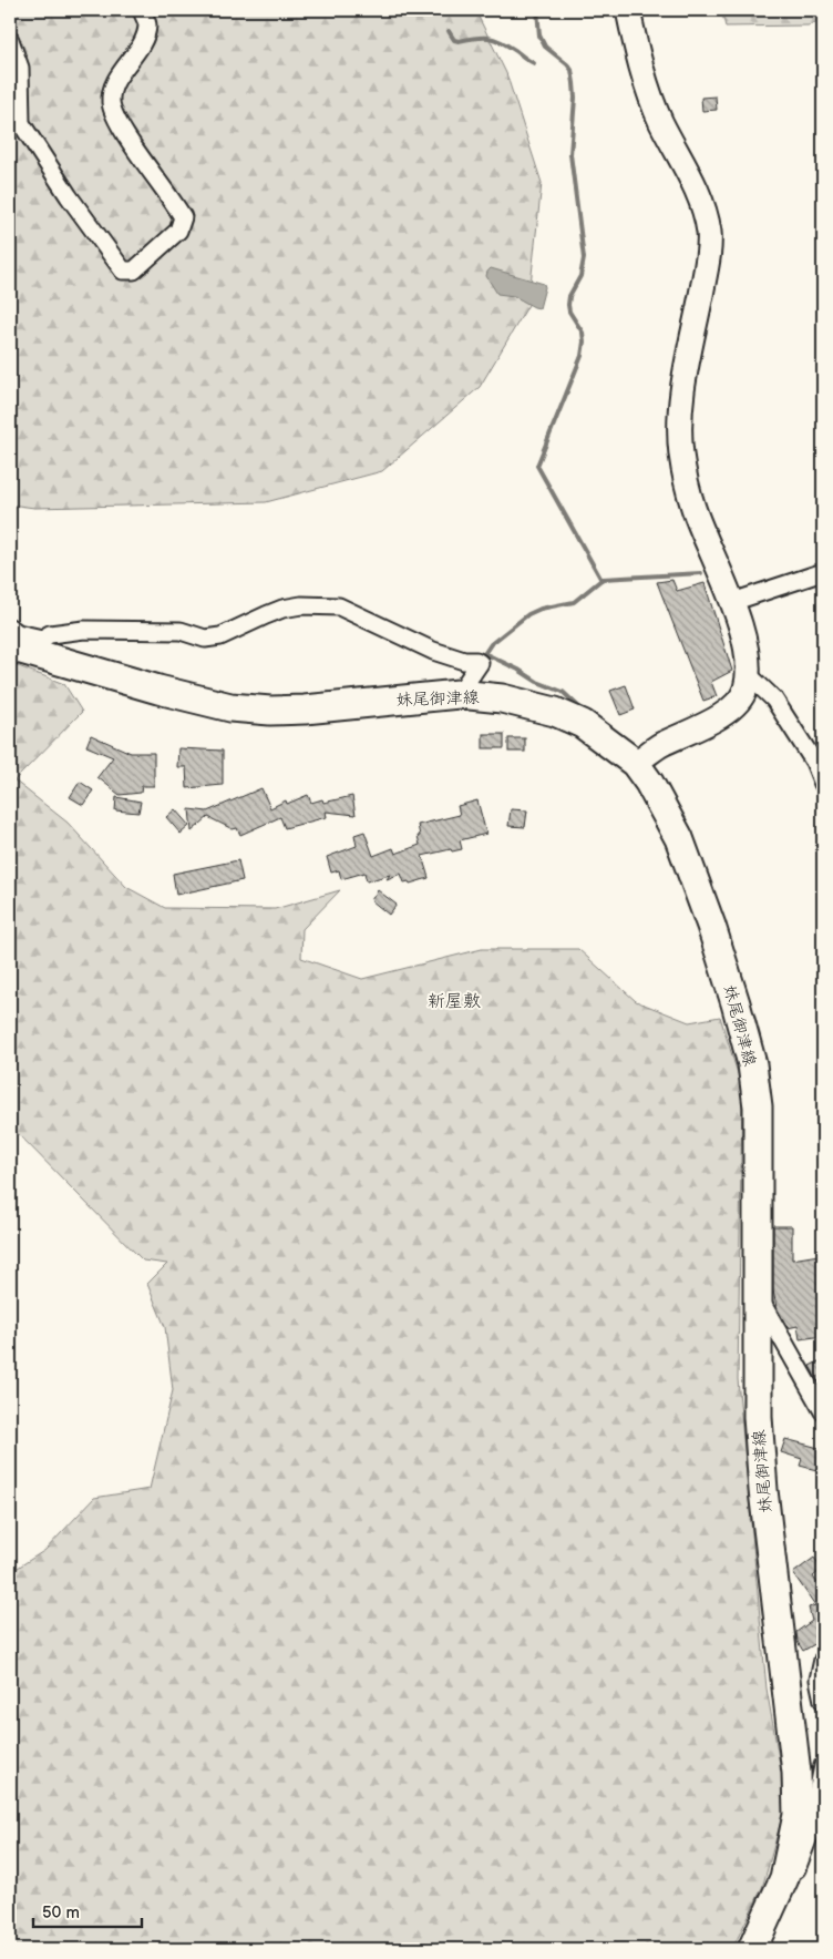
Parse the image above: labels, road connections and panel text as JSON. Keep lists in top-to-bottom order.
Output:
{
  "streets": {
    "main road": ["妹尾御津線"]
  },
  "districts": ["新屋敷"],
  "scale_bar": "50 m"
}
